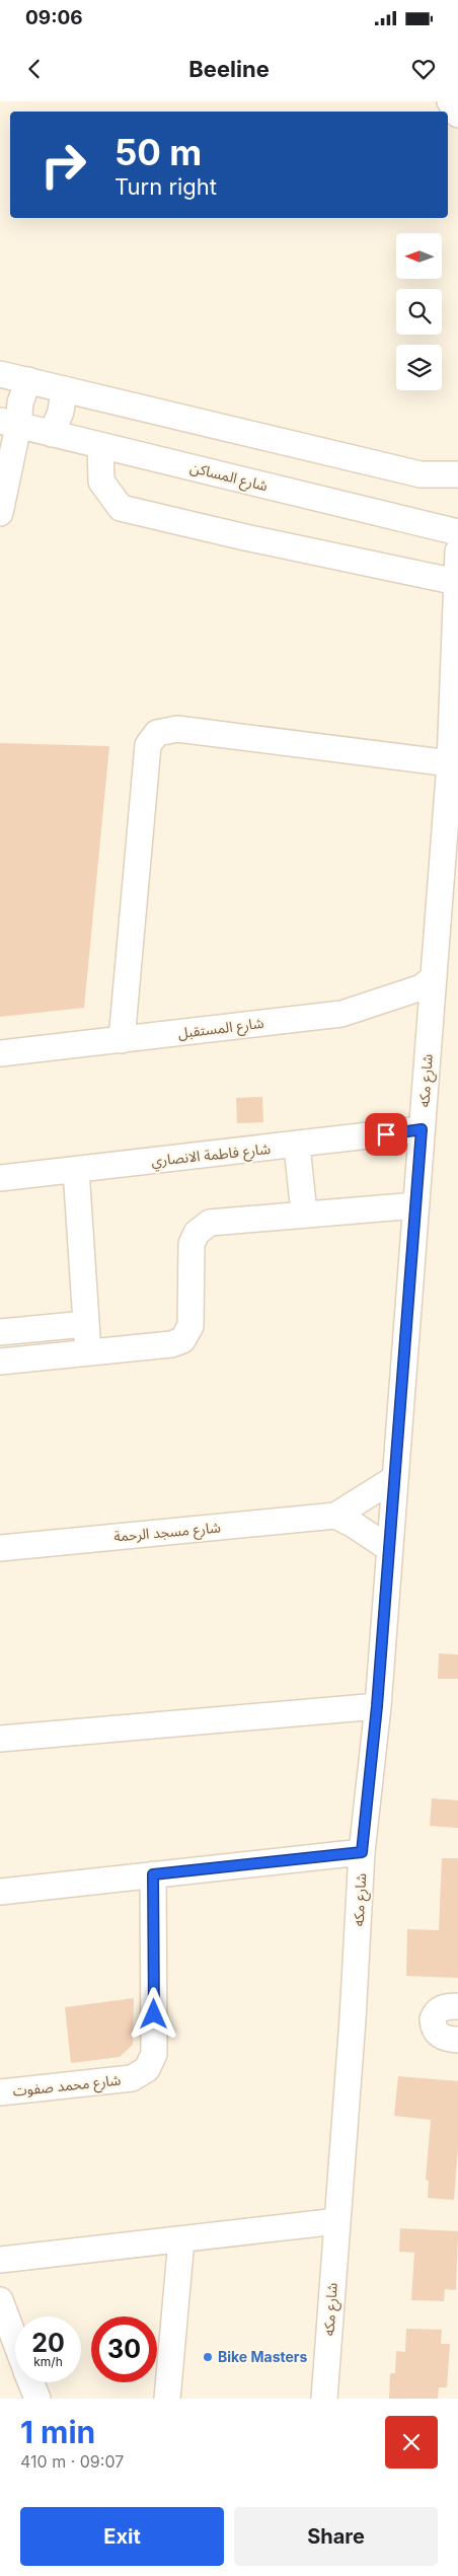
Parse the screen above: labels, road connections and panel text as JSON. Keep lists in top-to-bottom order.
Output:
{
  "streets": {
    "street": [
      "شارع المساكن",
      "شارع المستقبل",
      "شارع مكه",
      "شارع فاطمة الانصاري",
      "شارع مسجد الرحمة",
      "شارع محمد صفوت"
    ]
  },
  "crossings": [
    ["شارع المستقبل", "شارع مكه"],
    ["شارع مكه", "شارع فاطمة الانصاري"],
    ["شارع مكه", "شارع مسجد الرحمة"]
  ],
  "places": ["Bike Masters"],
  "north": "left",
  "page": {
    "status": "09:06",
    "header": "Beeline",
    "turn": ["50 m", "Turn right"],
    "speed": "20 km/h",
    "limit": "30",
    "heading": ["1 min", "410 m · 09:07"],
    "buttons": ["Exit", "Share"]
  }
}
